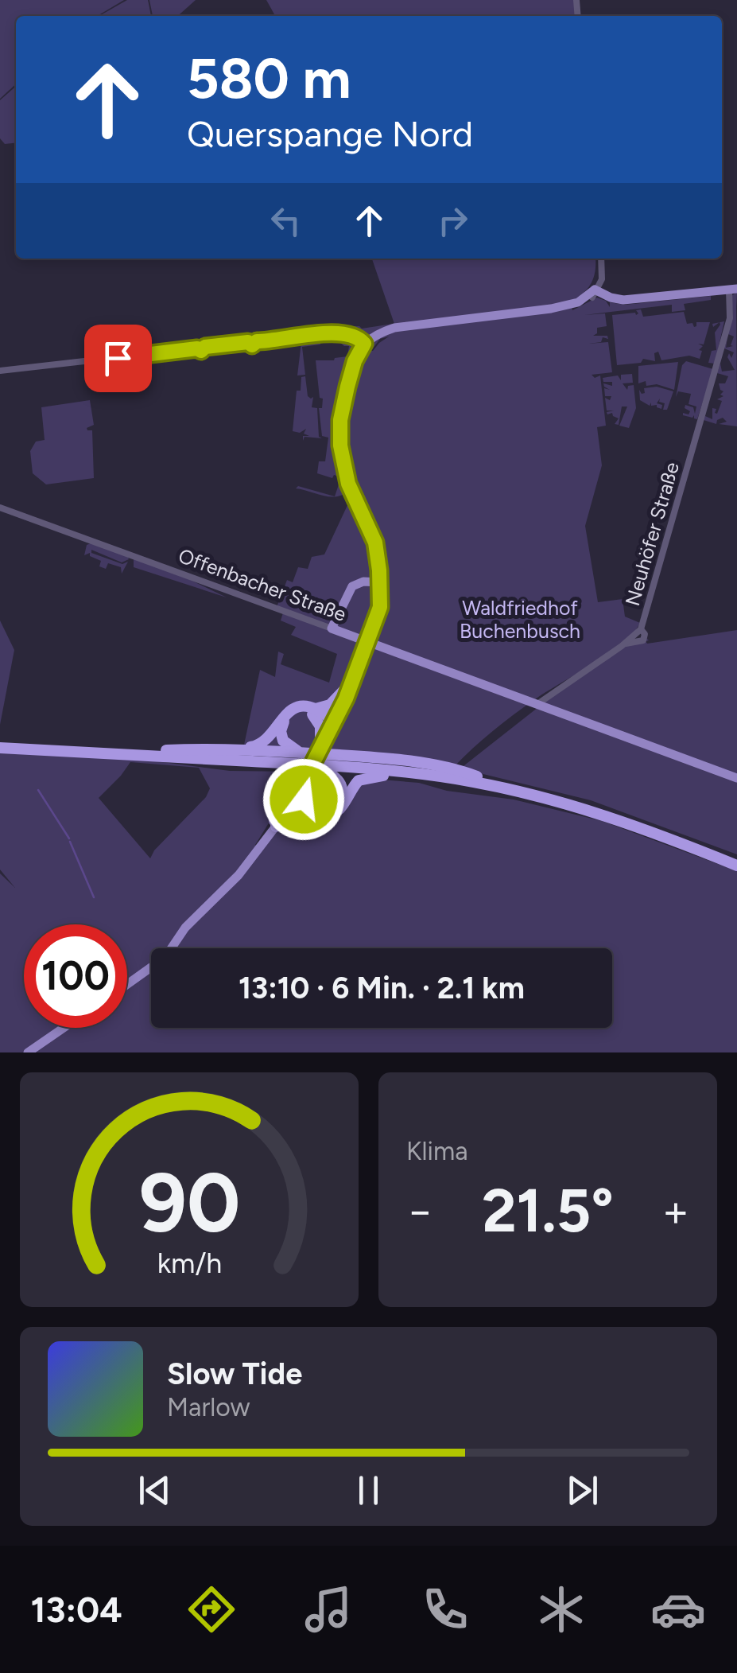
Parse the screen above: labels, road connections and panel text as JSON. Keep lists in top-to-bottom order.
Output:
{
  "streets": {
    "main road": ["Offenbacher Straße"],
    "street": ["Neuhöfer Straße"]
  },
  "crossings": [
    ["Neuhöfer Straße", "Offenbacher Straße"]
  ],
  "parks": ["Waldfriedhof Buchenbusch"],
  "page": {
    "turn": ["580 m", "Querspange Nord"],
    "limit": "100",
    "trip": "13:10 · 6 Min. · 2.1 km",
    "tile": "Klima",
    "heat": ["−", "21.5°", "+"],
    "song": ["Slow Tide", "Marlow"],
    "tabs": "13:04",
    "gauge": ["90", "km/h"]
  }
}
